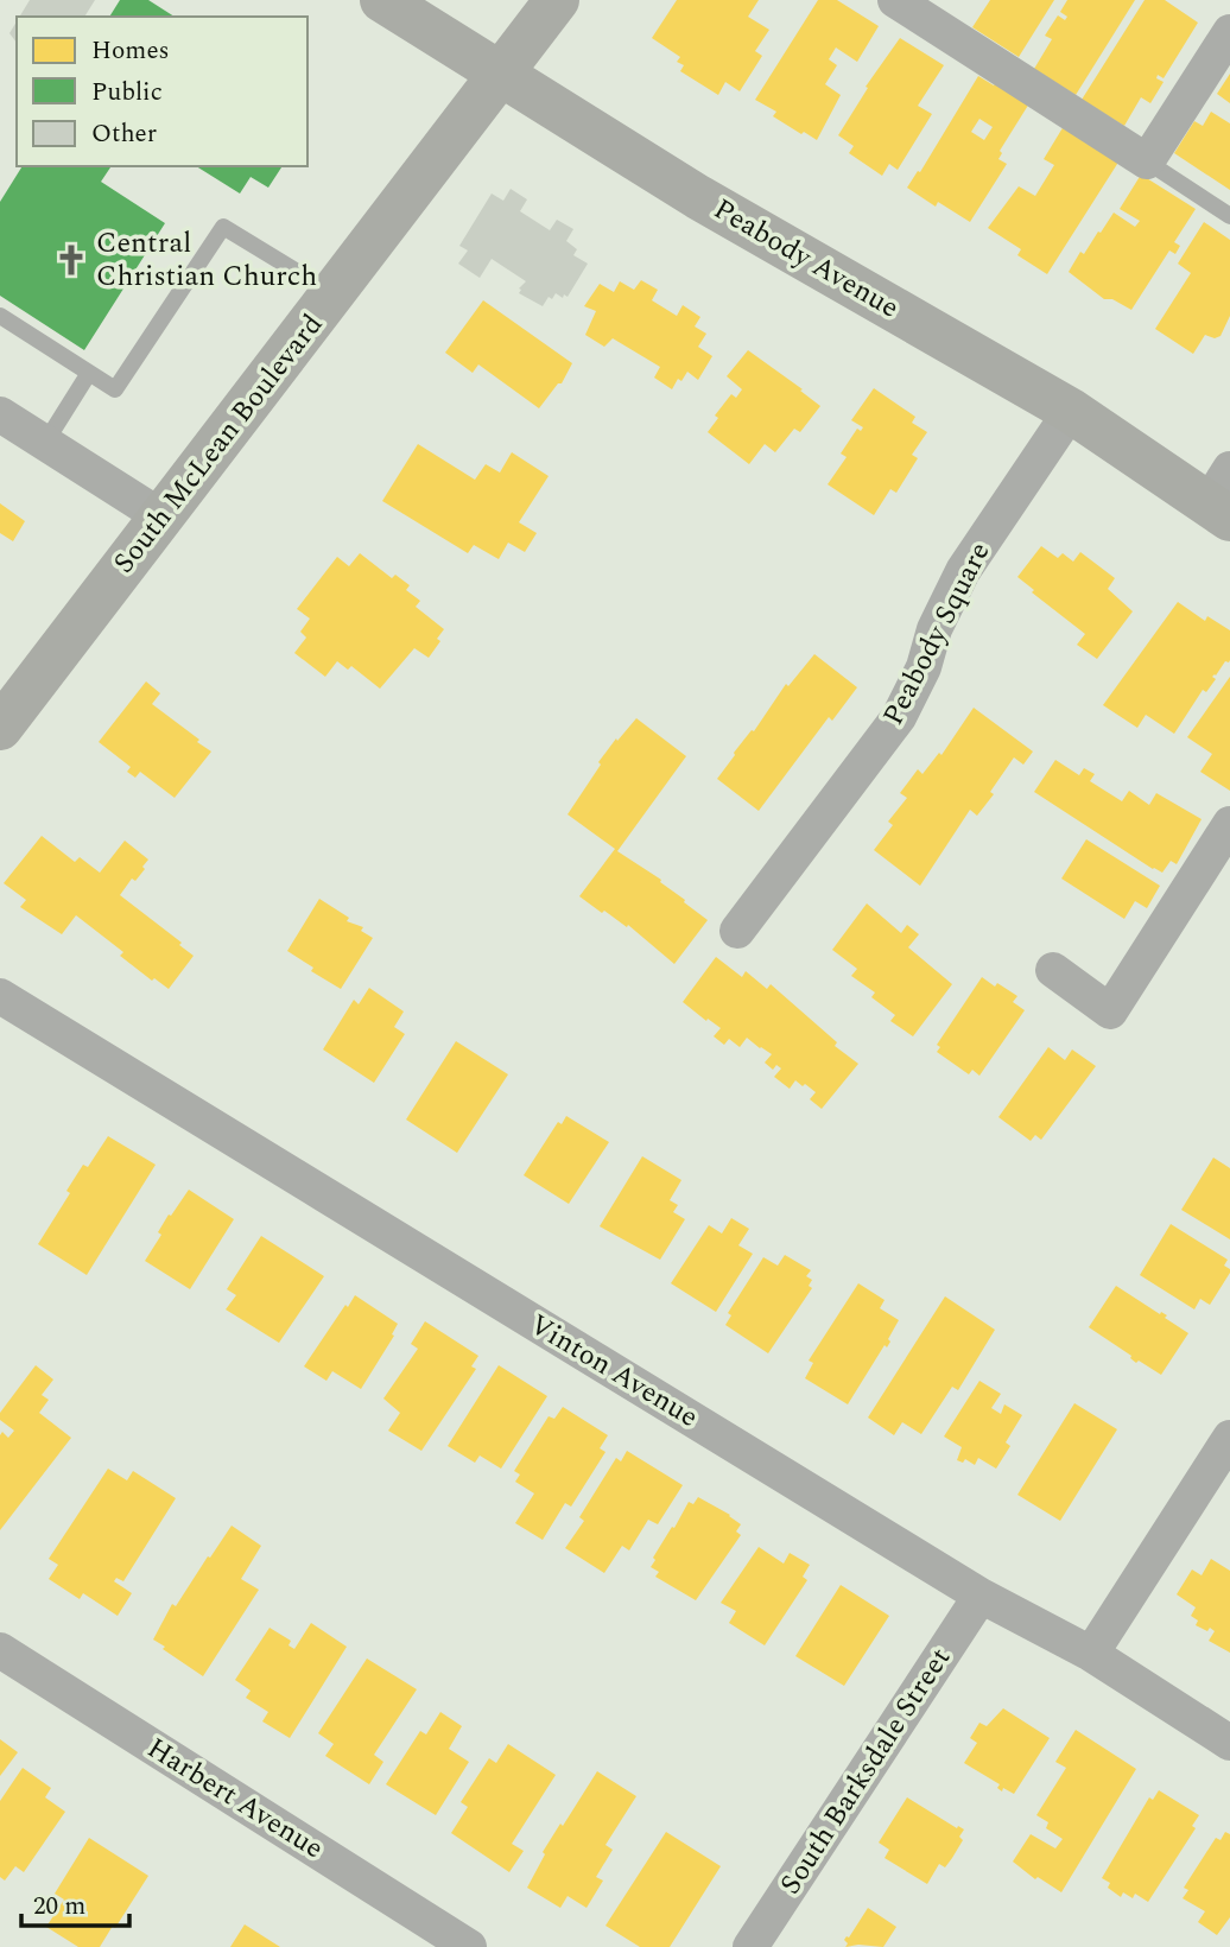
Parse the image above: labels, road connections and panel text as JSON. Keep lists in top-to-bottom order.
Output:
{
  "streets": {
    "main road": ["Peabody Avenue", "South McLean Boulevard"],
    "street": [
      "Peabody Square",
      "Vinton Avenue",
      "South Barksdale Street",
      "Harbert Avenue"
    ]
  },
  "crossings": [
    ["Peabody Avenue", "South McLean Boulevard"],
    ["Peabody Avenue", "Peabody Square"],
    ["Vinton Avenue", "South Barksdale Street"]
  ],
  "places": {
    "church": ["Central Christian Church"]
  },
  "legend": ["Homes", "Public", "Other"],
  "scale_bar": "20 m"
}
